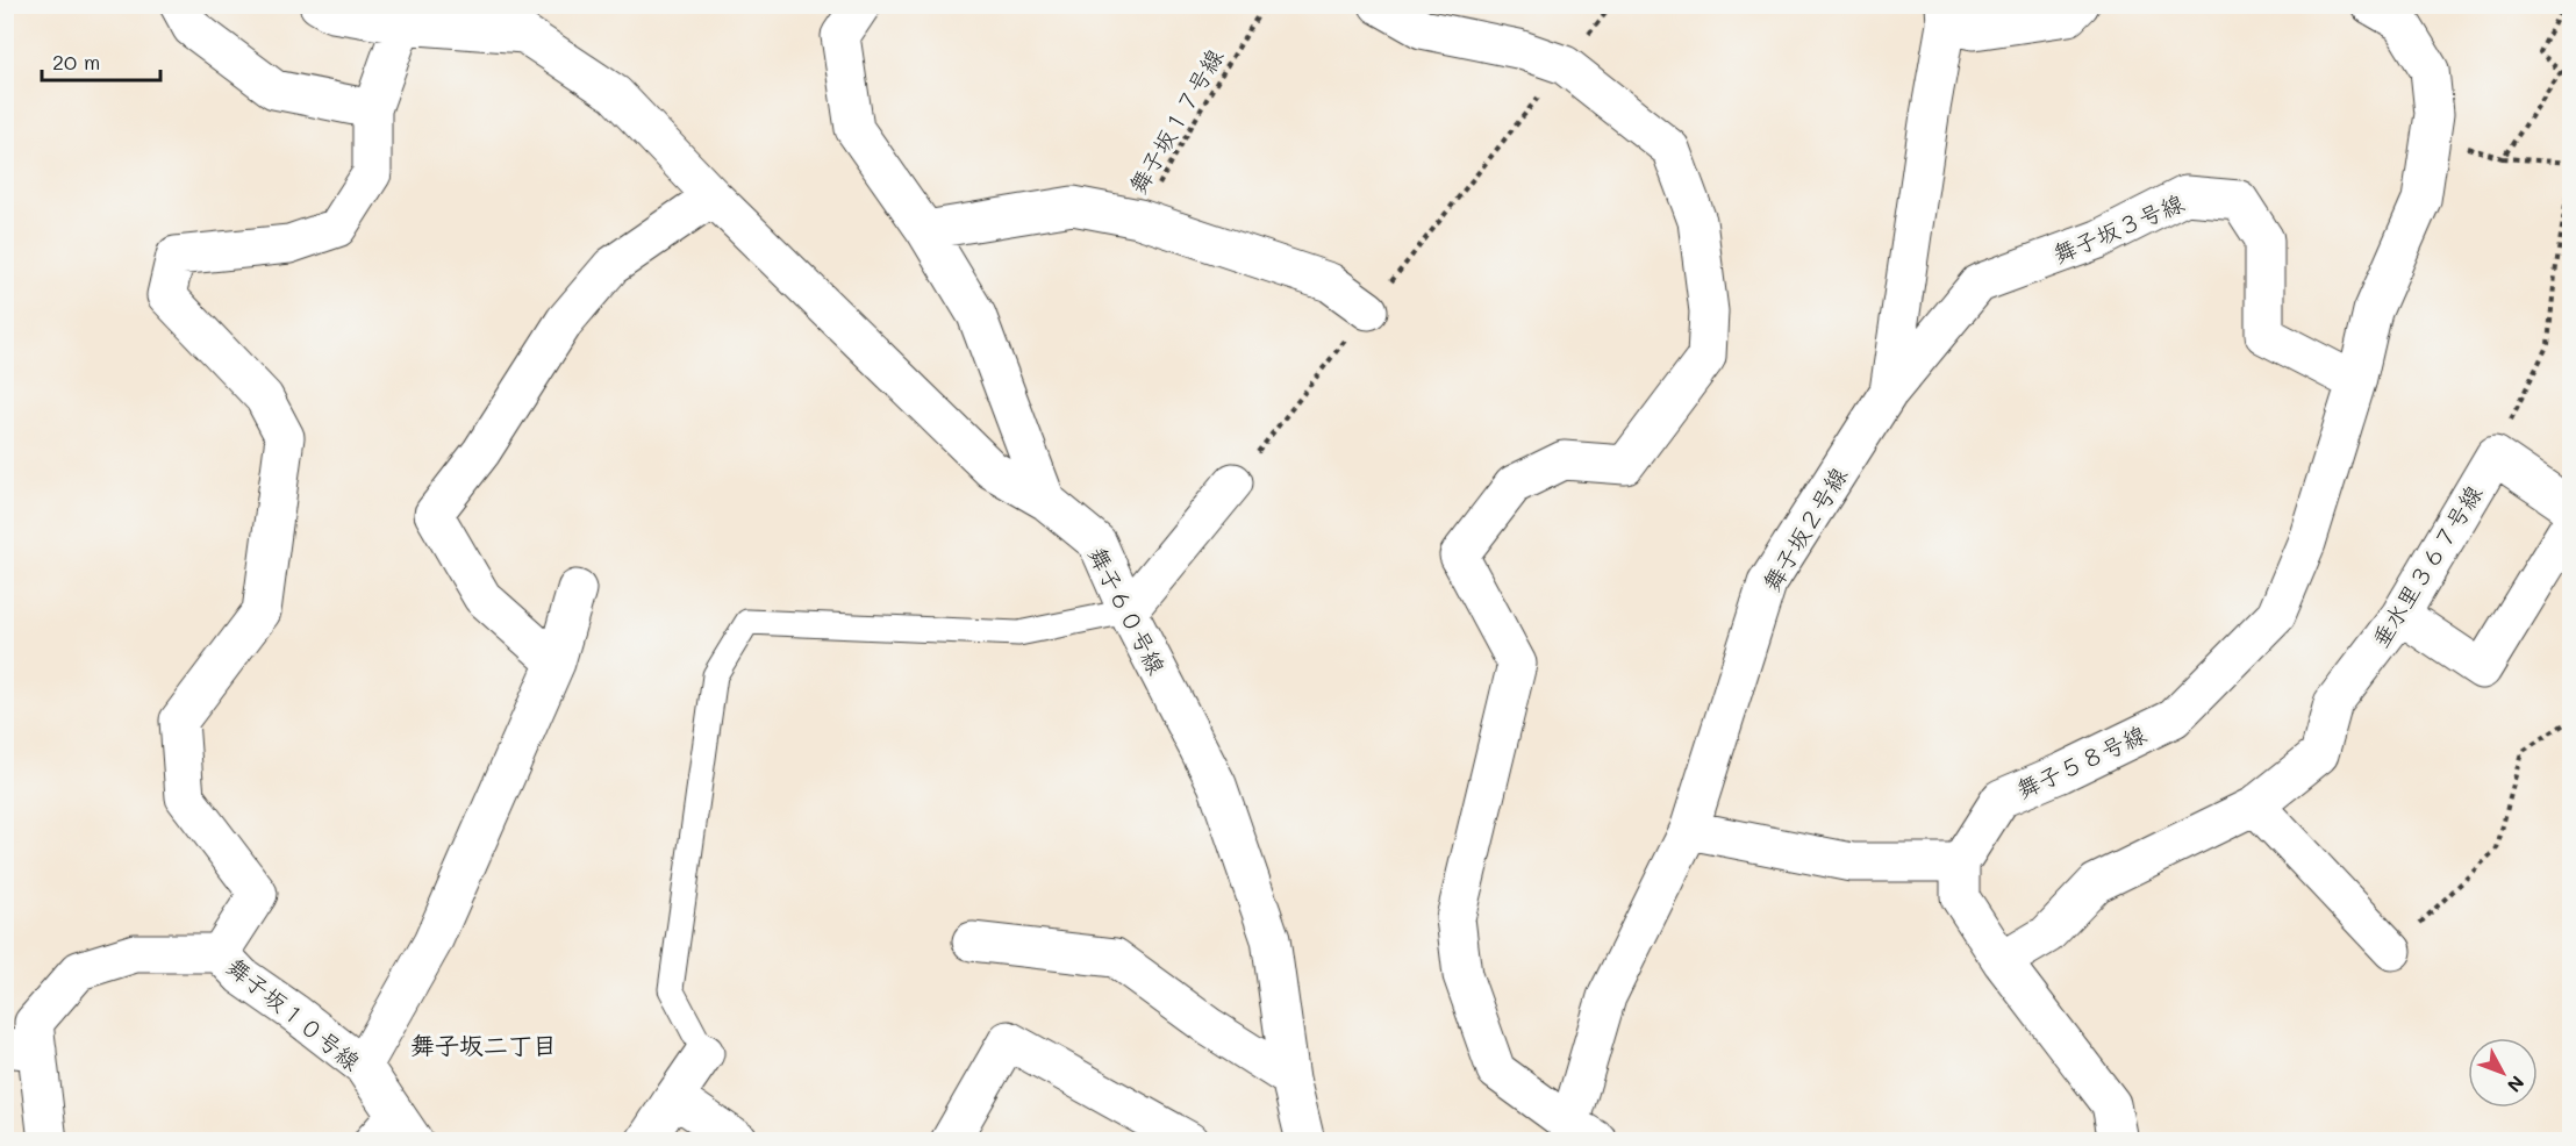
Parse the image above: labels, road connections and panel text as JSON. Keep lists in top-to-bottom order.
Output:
{
  "streets": {
    "street": [
      "舞子坂３号線",
      "舞子坂２号線",
      "垂水里３６７号線",
      "舞子６０号線",
      "舞子５８号線",
      "舞子坂１０号線"
    ],
    "path": ["舞子坂１７号線"]
  },
  "crossings": [
    ["舞子坂３号線", "舞子坂２号線"],
    ["舞子坂３号線", "舞子５８号線"]
  ],
  "districts": ["舞子坂二丁目"],
  "scale_bar": "20 m",
  "north": "bottom right"
}
